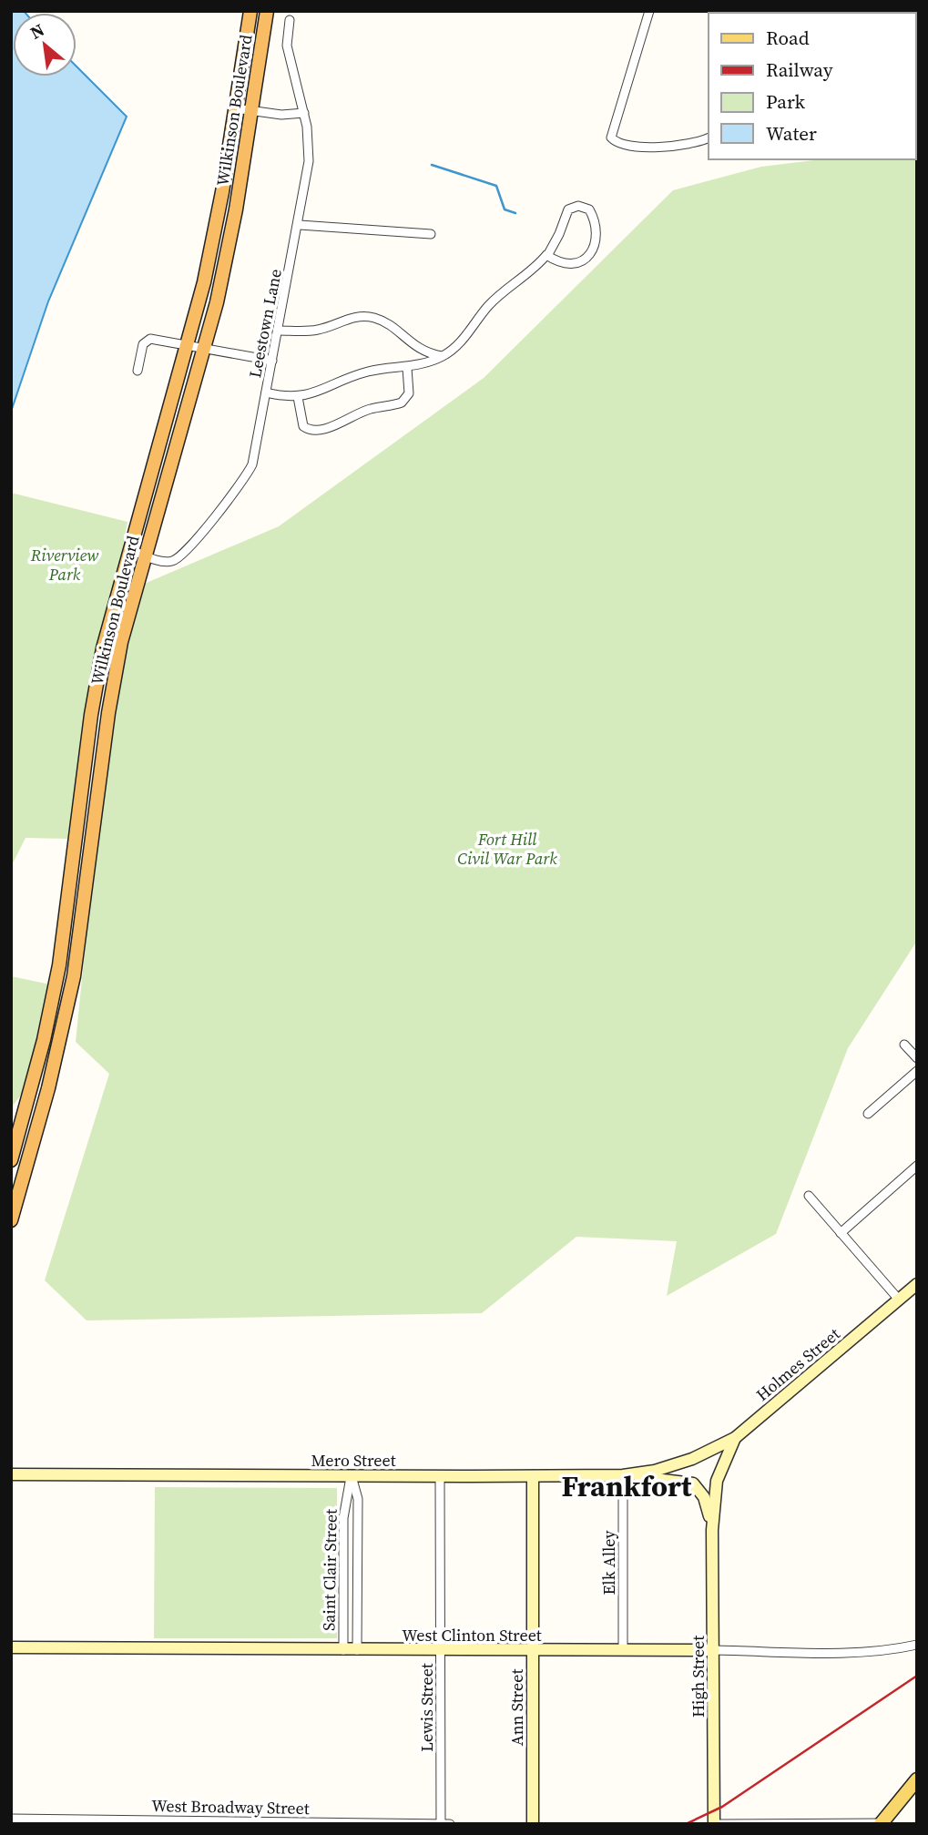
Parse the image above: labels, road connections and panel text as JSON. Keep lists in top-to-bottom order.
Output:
{
  "streets": {
    "highway": ["Wilkinson Boulevard"],
    "main road": [
      "Holmes Street",
      "Mero Street",
      "West Clinton Street",
      "High Street",
      "Ann Street"
    ],
    "street": [
      "Leestown Lane",
      "Elk Alley",
      "Saint Clair Street",
      "Lewis Street",
      "West Broadway Street"
    ]
  },
  "crossings": [
    ["Wilkinson Boulevard", "Leestown Lane"],
    ["Holmes Street", "Mero Street"],
    ["Holmes Street", "High Street"],
    ["Mero Street", "Elk Alley"],
    ["Mero Street", "Saint Clair Street"],
    ["Mero Street", "High Street"],
    ["Mero Street", "Lewis Street"],
    ["Mero Street", "Ann Street"],
    ["Elk Alley", "West Clinton Street"],
    ["Elk Alley", "High Street"],
    ["Saint Clair Street", "West Clinton Street"],
    ["West Clinton Street", "High Street"],
    ["West Clinton Street", "Lewis Street"],
    ["West Clinton Street", "Ann Street"],
    ["Lewis Street", "West Broadway Street"]
  ],
  "districts": ["Frankfort"],
  "parks": ["Riverview Park", "Fort Hill Civil War Park"],
  "legend": [
    "Road",
    "Railway",
    "Park",
    "Water"
  ],
  "north": "top left"
}
